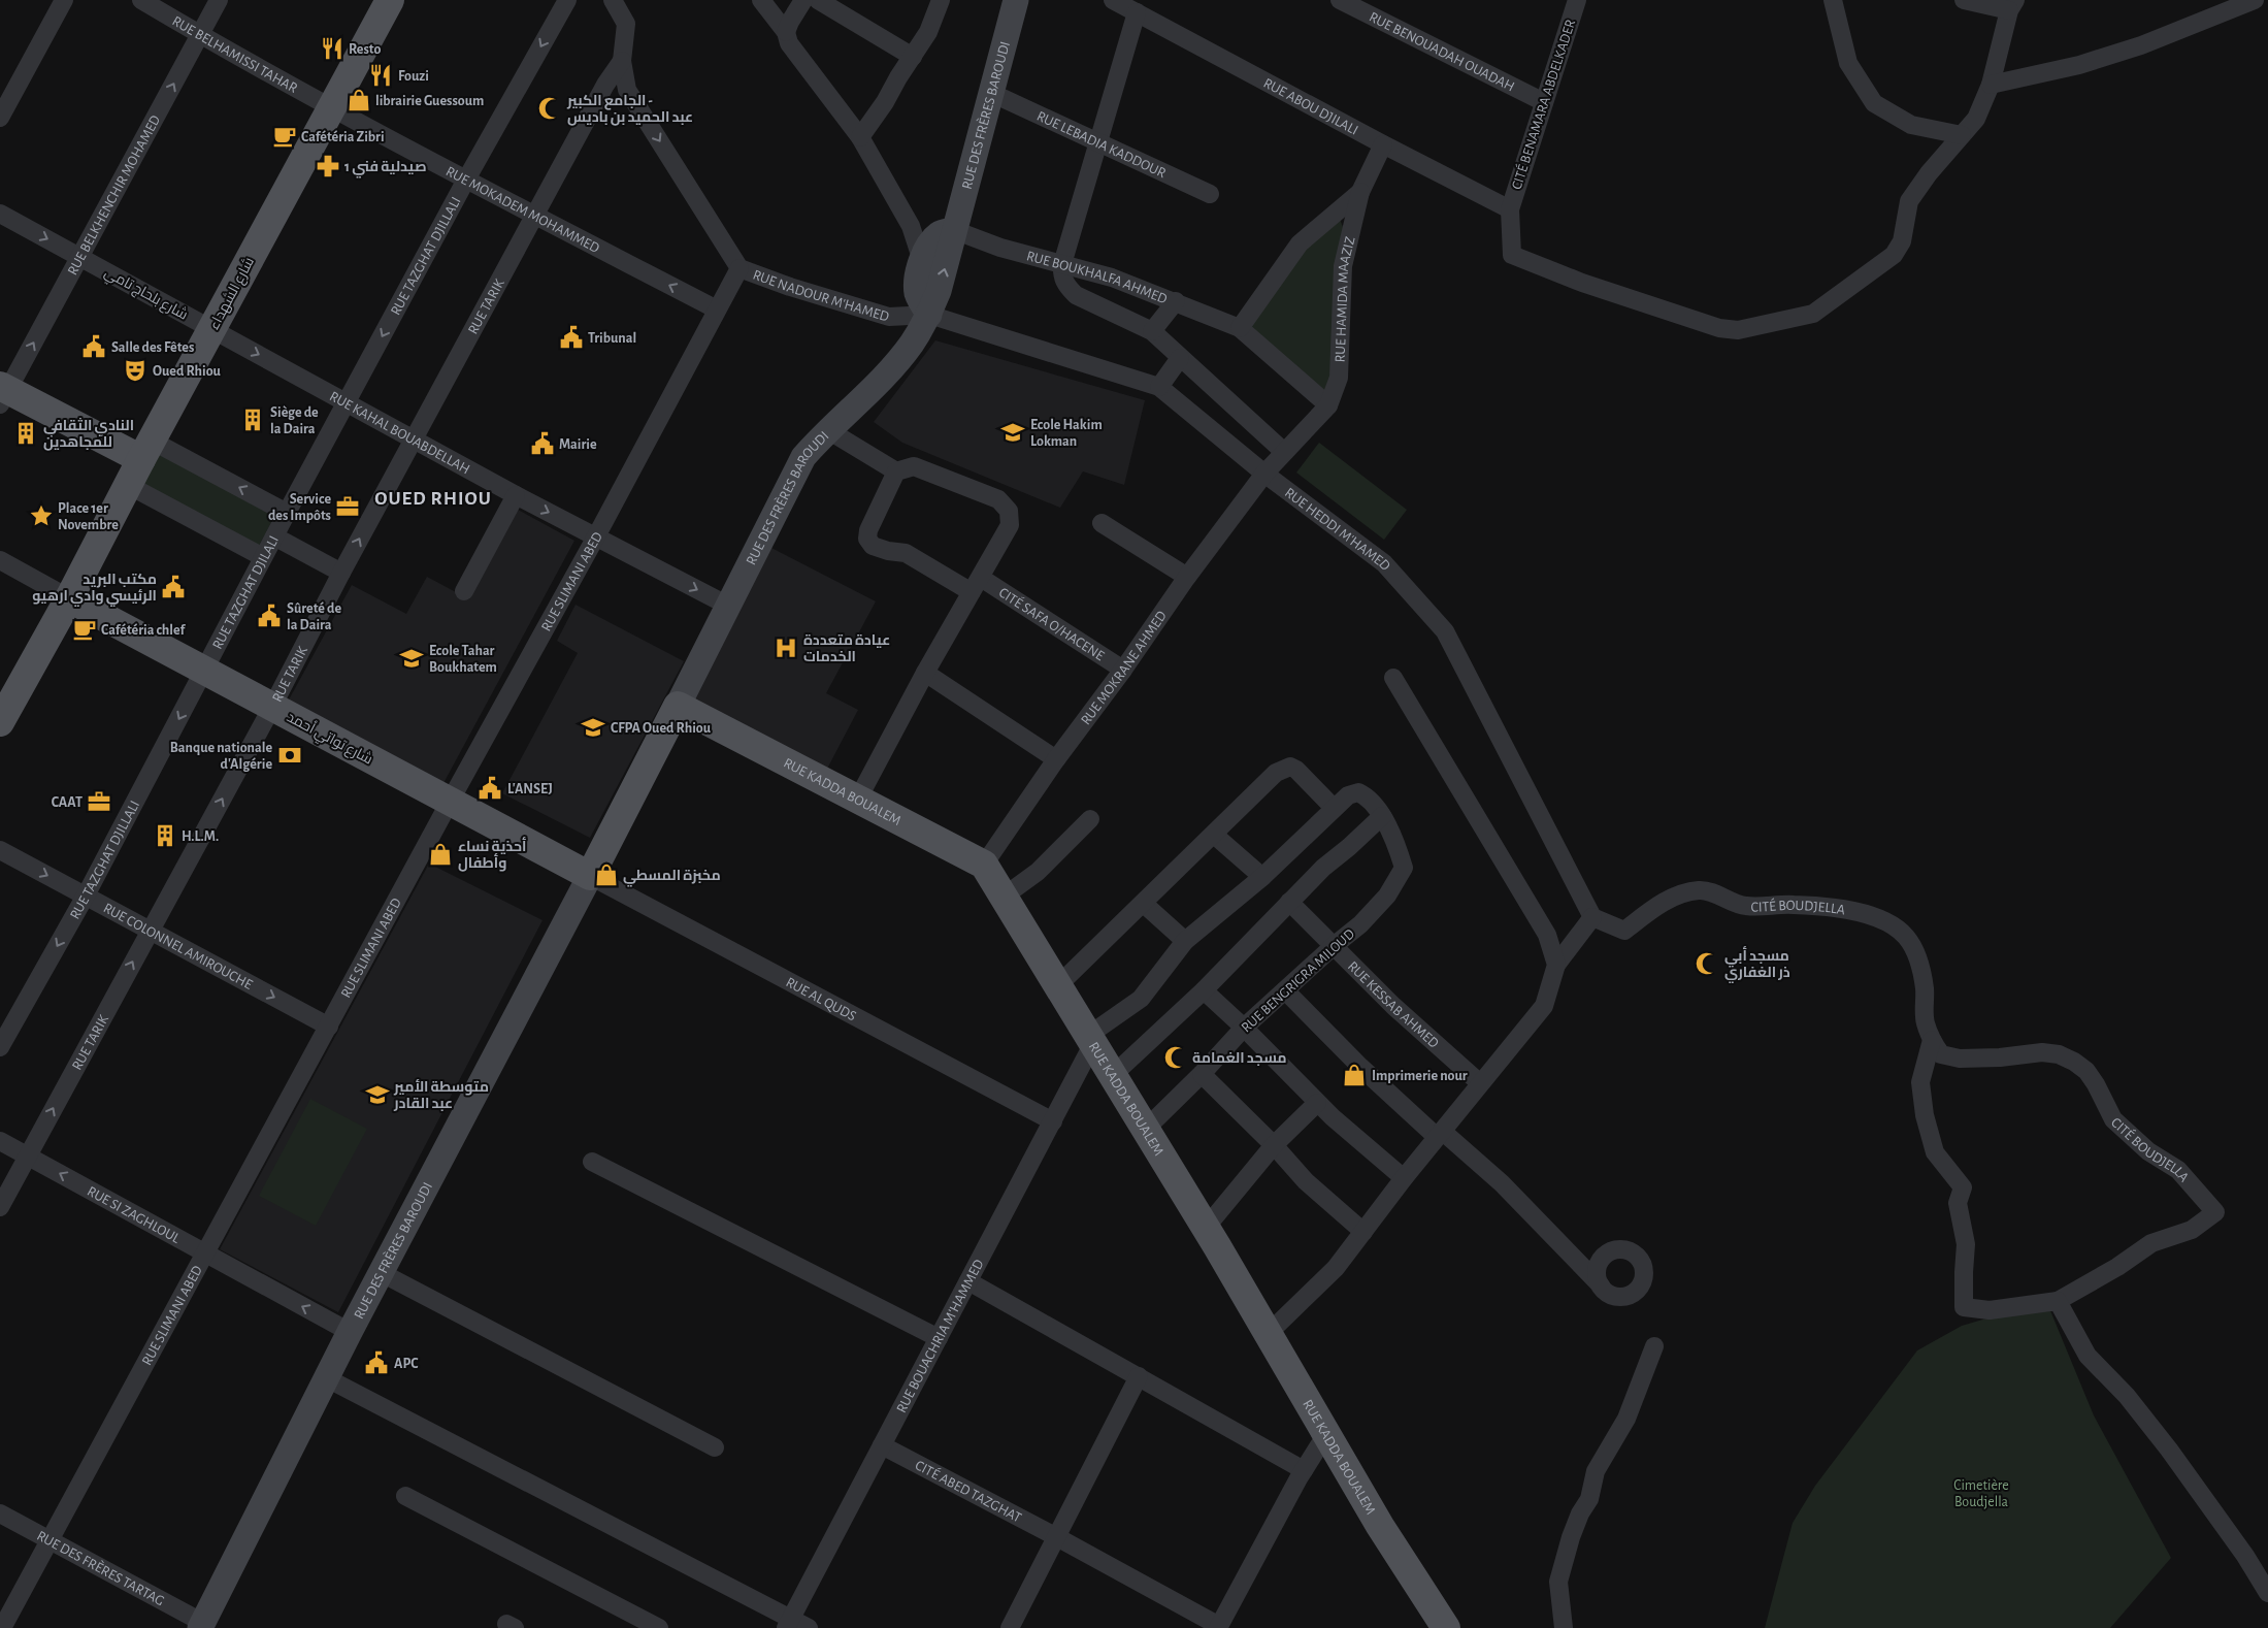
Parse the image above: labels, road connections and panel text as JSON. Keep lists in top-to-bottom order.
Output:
{
  "streets": {
    "main road": ["شارع الشهداء", "شارع تواتي أحمد", "RUE KADDA BOUALEM"],
    "street": [
      "RUE BENOUADAH OUADAH",
      "RUE BELHAMISSI TAHAR",
      "CITÉ BENAMARA ABDELKADER",
      "RUE ABOU DJILALI",
      "RUE DES FRÈRES BAROUDI",
      "RUE LEBADIA KADDOUR",
      "RUE BELKHENCHIR MOHAMED",
      "RUE MOKADEM MOHAMMED",
      "RUE TAZGHAT DJILLALI",
      "RUE BOUKHALFA AHMED",
      "شارع بلحاج تامي",
      "RUE NADOUR M'HAMED",
      "RUE HAMIDA MAAZIZ",
      "RUE TARIK",
      "RUE KAHAL BOUABDELLAH",
      "RUE HEDDI M'HAMED",
      "RUE SLIMANI ABED",
      "RUE TAZGHAT DJILALI",
      "CITÉ SAFA O/HACENE",
      "RUE MOKRANE AHMED",
      "CITÉ BOUDJELLA",
      "RUE COLONNEL AMIROUCHE",
      "RUE BENGRIGRA MILOUD",
      "RUE AL QUDS",
      "RUE KESSAB AHMED",
      "RUE SI ZAGHLOUL",
      "RUE BOUACHRIA M'HAMMED",
      "CITÉ ABED TAZGHAT",
      "RUE DES FRÈRES TARTAG"
    ]
  },
  "crossings": [
    ["RUE BENOUADAH OUADAH", "CITÉ BENAMARA ABDELKADER"],
    ["RUE BELHAMISSI TAHAR", "RUE BELKHENCHIR MOHAMED"],
    ["RUE BELHAMISSI TAHAR", "RUE MOKADEM MOHAMMED"],
    ["RUE BELHAMISSI TAHAR", "شارع الشهداء"],
    ["CITÉ BENAMARA ABDELKADER", "RUE ABOU DJILALI"],
    ["RUE DES FRÈRES BAROUDI", "RUE LEBADIA KADDOUR"],
    ["RUE DES FRÈRES BAROUDI", "RUE BOUKHALFA AHMED"],
    ["RUE DES FRÈRES BAROUDI", "RUE NADOUR M'HAMED"],
    ["RUE DES FRÈRES BAROUDI", "RUE KAHAL BOUABDELLAH"],
    ["RUE DES FRÈRES BAROUDI", "RUE HEDDI M'HAMED"],
    ["RUE DES FRÈRES BAROUDI", "شارع تواتي أحمد"],
    ["RUE DES FRÈRES BAROUDI", "RUE KADDA BOUALEM"],
    ["RUE DES FRÈRES BAROUDI", "RUE AL QUDS"],
    ["RUE DES FRÈRES BAROUDI", "RUE SI ZAGHLOUL"],
    ["RUE DES FRÈRES BAROUDI", "RUE DES FRÈRES TARTAG"],
    ["RUE BELKHENCHIR MOHAMED", "شارع بلحاج تامي"],
    ["RUE MOKADEM MOHAMMED", "RUE TAZGHAT DJILLALI"],
    ["RUE MOKADEM MOHAMMED", "شارع الشهداء"],
    ["RUE MOKADEM MOHAMMED", "RUE TARIK"],
    ["RUE MOKADEM MOHAMMED", "RUE SLIMANI ABED"],
    ["RUE TAZGHAT DJILLALI", "RUE KAHAL BOUABDELLAH"],
    ["RUE TAZGHAT DJILLALI", "RUE TAZGHAT DJILALI"],
    ["RUE TAZGHAT DJILLALI", "شارع تواتي أحمد"],
    ["RUE TAZGHAT DJILLALI", "RUE COLONNEL AMIROUCHE"],
    ["RUE BOUKHALFA AHMED", "RUE HAMIDA MAAZIZ"],
    ["RUE BOUKHALFA AHMED", "RUE MOKRANE AHMED"],
    ["شارع بلحاج تامي", "شارع الشهداء"],
    ["شارع بلحاج تامي", "RUE KAHAL BOUABDELLAH"],
    ["شارع الشهداء", "RUE KAHAL BOUABDELLAH"],
    ["شارع الشهداء", "شارع تواتي أحمد"],
    ["RUE NADOUR M'HAMED", "RUE TARIK"],
    ["RUE NADOUR M'HAMED", "RUE HEDDI M'HAMED"],
    ["RUE NADOUR M'HAMED", "RUE SLIMANI ABED"],
    ["RUE HAMIDA MAAZIZ", "RUE MOKRANE AHMED"],
    ["RUE TARIK", "RUE KAHAL BOUABDELLAH"],
    ["RUE TARIK", "شارع تواتي أحمد"],
    ["RUE TARIK", "RUE COLONNEL AMIROUCHE"],
    ["RUE TARIK", "RUE SI ZAGHLOUL"],
    ["RUE KAHAL BOUABDELLAH", "RUE SLIMANI ABED"],
    ["RUE HEDDI M'HAMED", "RUE MOKRANE AHMED"],
    ["RUE HEDDI M'HAMED", "CITÉ BOUDJELLA"],
    ["RUE SLIMANI ABED", "شارع تواتي أحمد"],
    ["RUE SLIMANI ABED", "RUE COLONNEL AMIROUCHE"],
    ["RUE SLIMANI ABED", "RUE SI ZAGHLOUL"],
    ["RUE SLIMANI ABED", "RUE DES FRÈRES TARTAG"],
    ["RUE TAZGHAT DJILALI", "شارع تواتي أحمد"],
    ["CITÉ SAFA O/HACENE", "RUE MOKRANE AHMED"],
    ["RUE MOKRANE AHMED", "RUE KADDA BOUALEM"],
    ["شارع تواتي أحمد", "RUE AL QUDS"],
    ["RUE KADDA BOUALEM", "RUE BENGRIGRA MILOUD"],
    ["RUE KADDA BOUALEM", "RUE BOUACHRIA M'HAMMED"],
    ["RUE KADDA BOUALEM", "CITÉ ABED TAZGHAT"],
    ["RUE BENGRIGRA MILOUD", "RUE KESSAB AHMED"],
    ["RUE AL QUDS", "RUE BOUACHRIA M'HAMMED"],
    ["RUE BOUACHRIA M'HAMMED", "CITÉ ABED TAZGHAT"]
  ],
  "one_way": [
    "RUE MOKADEM MOHAMMED",
    "RUE TAZGHAT DJILLALI",
    "شارع بلحاج تامي",
    "RUE NADOUR M'HAMED",
    "RUE TARIK",
    "RUE COLONNEL AMIROUCHE",
    "RUE SI ZAGHLOUL"
  ],
  "districts": ["OUED RHIOU"],
  "parks": ["Cimetière Boudjella"],
  "places": {
    "restaurant": ["Resto", "Fouzi"],
    "shop": [
      "librairie Guessoum",
      "أحذية نساء وأطفال",
      "مخبزة المسطي",
      "Imprimerie nour"
    ],
    "mosque": ["الجامع الكبير - عبد الحميد بن باديس", "مسجد أبي ذر الغفاري", "مسجد الغمامة"],
    "cafe": ["Cafétéria Zibri", "Cafétéria chlef"],
    "pharmacy": ["صيدلية فني 1"],
    "public building": [
      "Tribunal",
      "Salle des Fêtes",
      "Mairie",
      "مكتب البريد الرئيسي وادي ارهيو",
      "Sûreté de la Daira",
      "L'ANSEJ",
      "APC"
    ],
    "theatre": ["Oued Rhiou"],
    "building": ["Siège de la Daira", "النادي الثقافي للمجاهدين", "H.L.M."],
    "school or university": [
      "Ecole Hakim Lokman",
      "Ecole Tahar Boukhatem",
      "CFPA Oued Rhiou",
      "متوسطة الأمير عبد القادر"
    ],
    "office": ["Service des Impôts", "CAAT"],
    "place": ["Place 1er Novembre"],
    "hospital": ["عيادة متعددة الخدمات"],
    "bank": ["Banque nationale d'Algérie"]
  }
}
